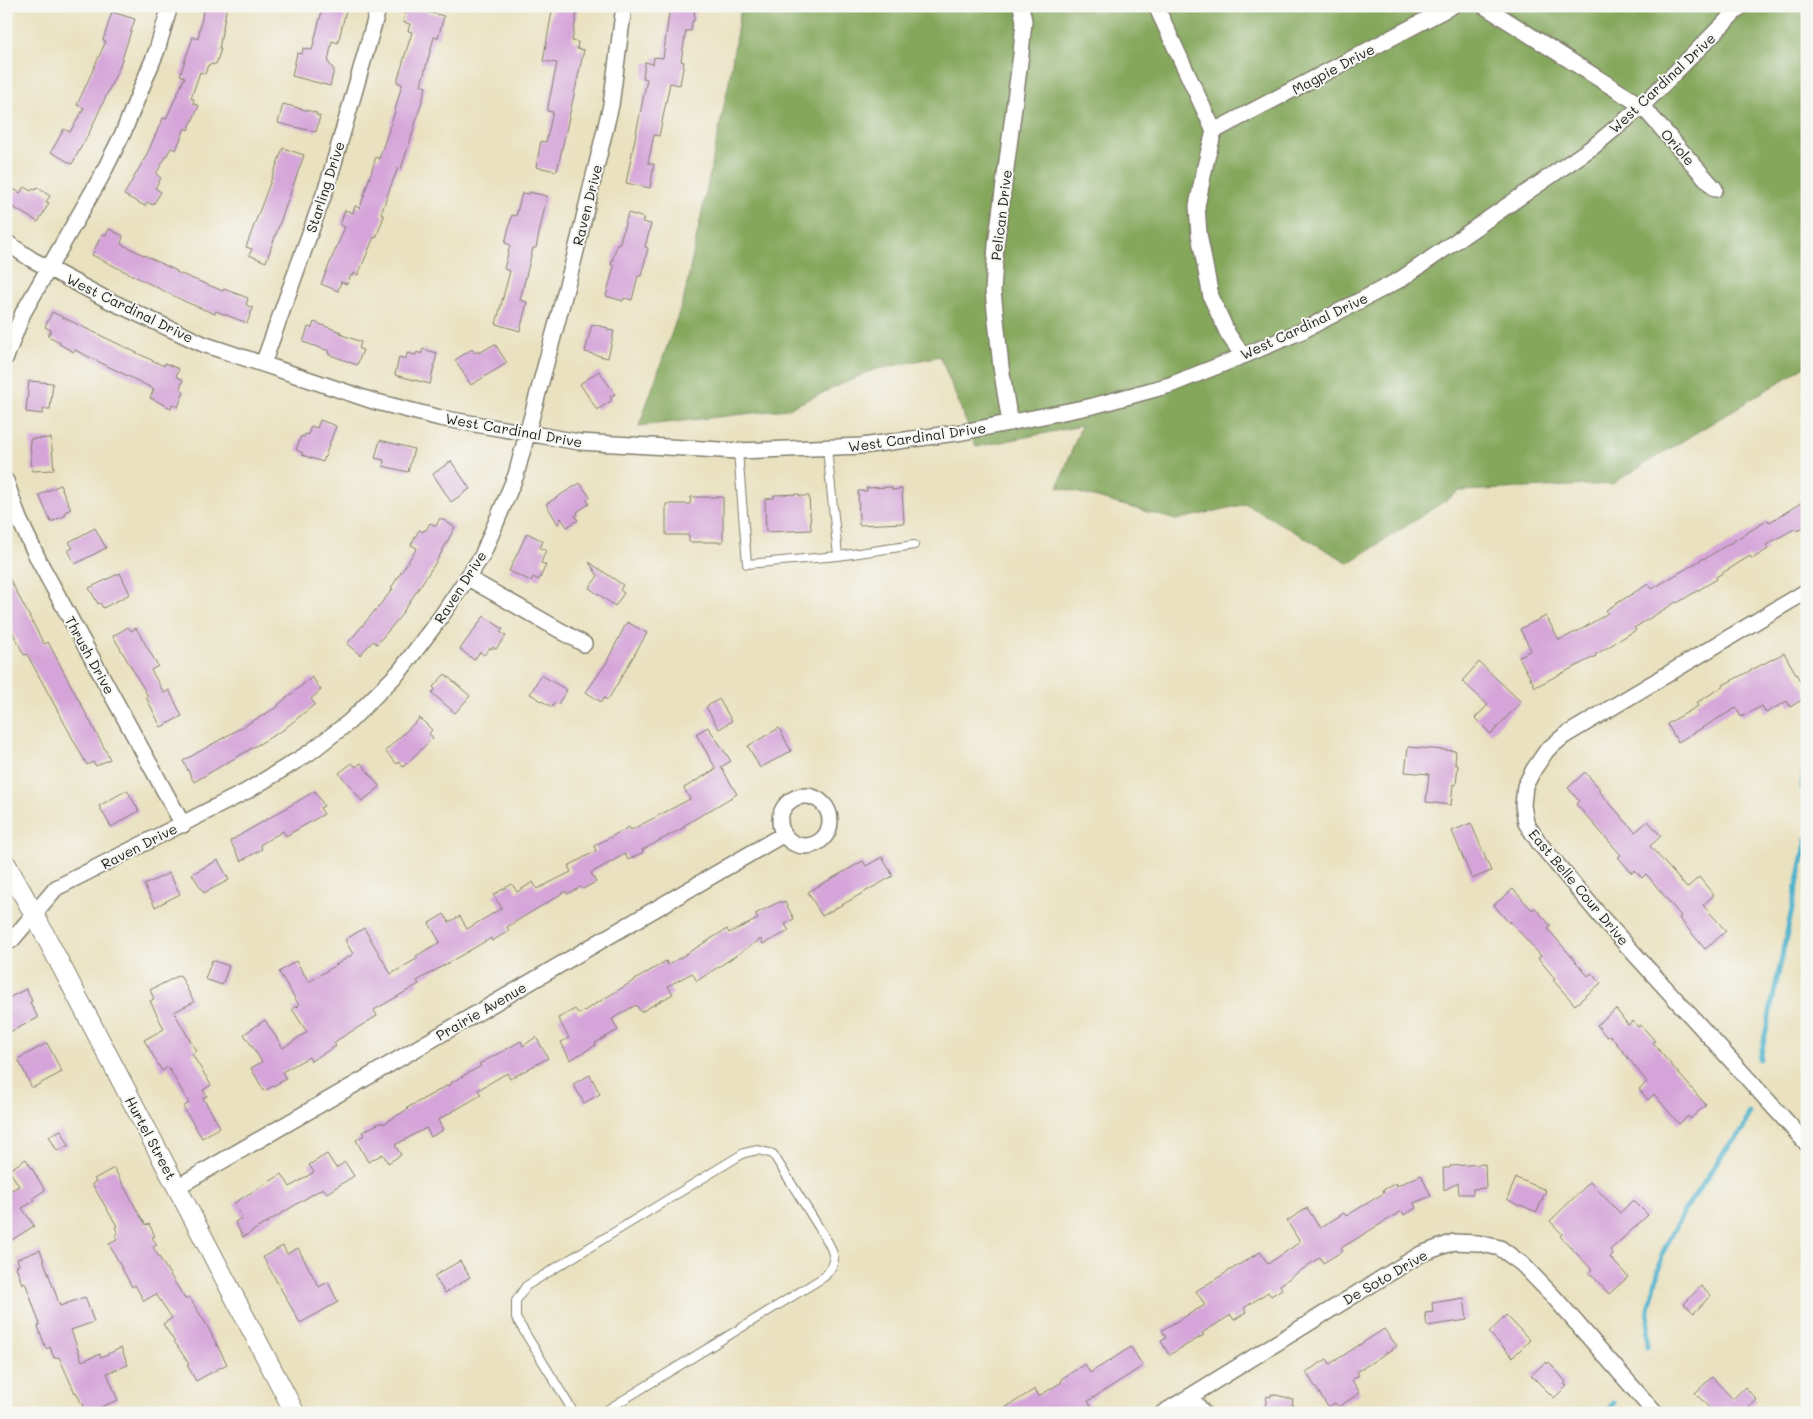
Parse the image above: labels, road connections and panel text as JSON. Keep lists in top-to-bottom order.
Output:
{
  "streets": {
    "street": [
      "Magpie Drive",
      "West Cardinal Drive",
      "Oriole",
      "Starling Drive",
      "Raven Drive",
      "Pelican Drive",
      "Thrush Drive",
      "East Belle Cour Drive",
      "Prairie Avenue",
      "Hurtel Street",
      "De Soto Drive"
    ]
  },
  "crossings": [
    ["West Cardinal Drive", "Oriole"],
    ["West Cardinal Drive", "Starling Drive"],
    ["West Cardinal Drive", "Raven Drive"],
    ["West Cardinal Drive", "Pelican Drive"],
    ["Raven Drive", "Thrush Drive"],
    ["Raven Drive", "Hurtel Street"],
    ["Prairie Avenue", "Hurtel Street"]
  ]
}
